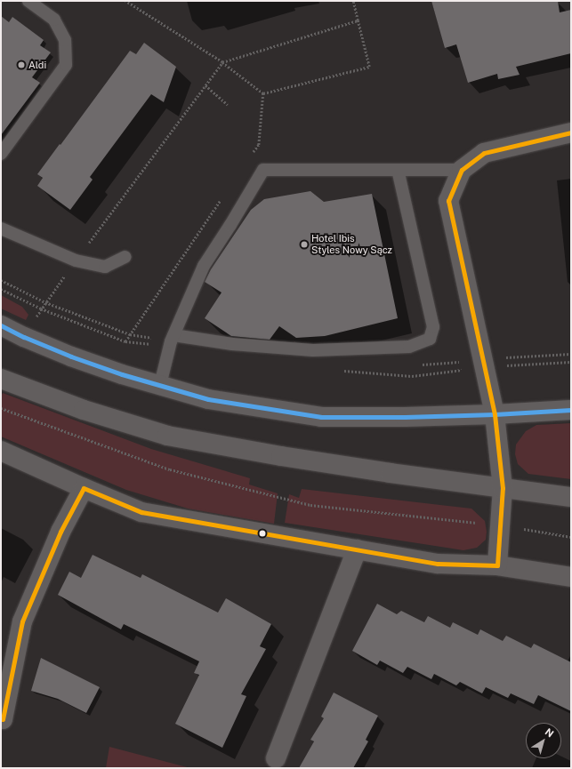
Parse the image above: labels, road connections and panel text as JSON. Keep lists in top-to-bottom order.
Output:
{
  "places": ["Aldi", "Hotel Ibis Styles Nowy Sącz"],
  "north": "top right"
}
